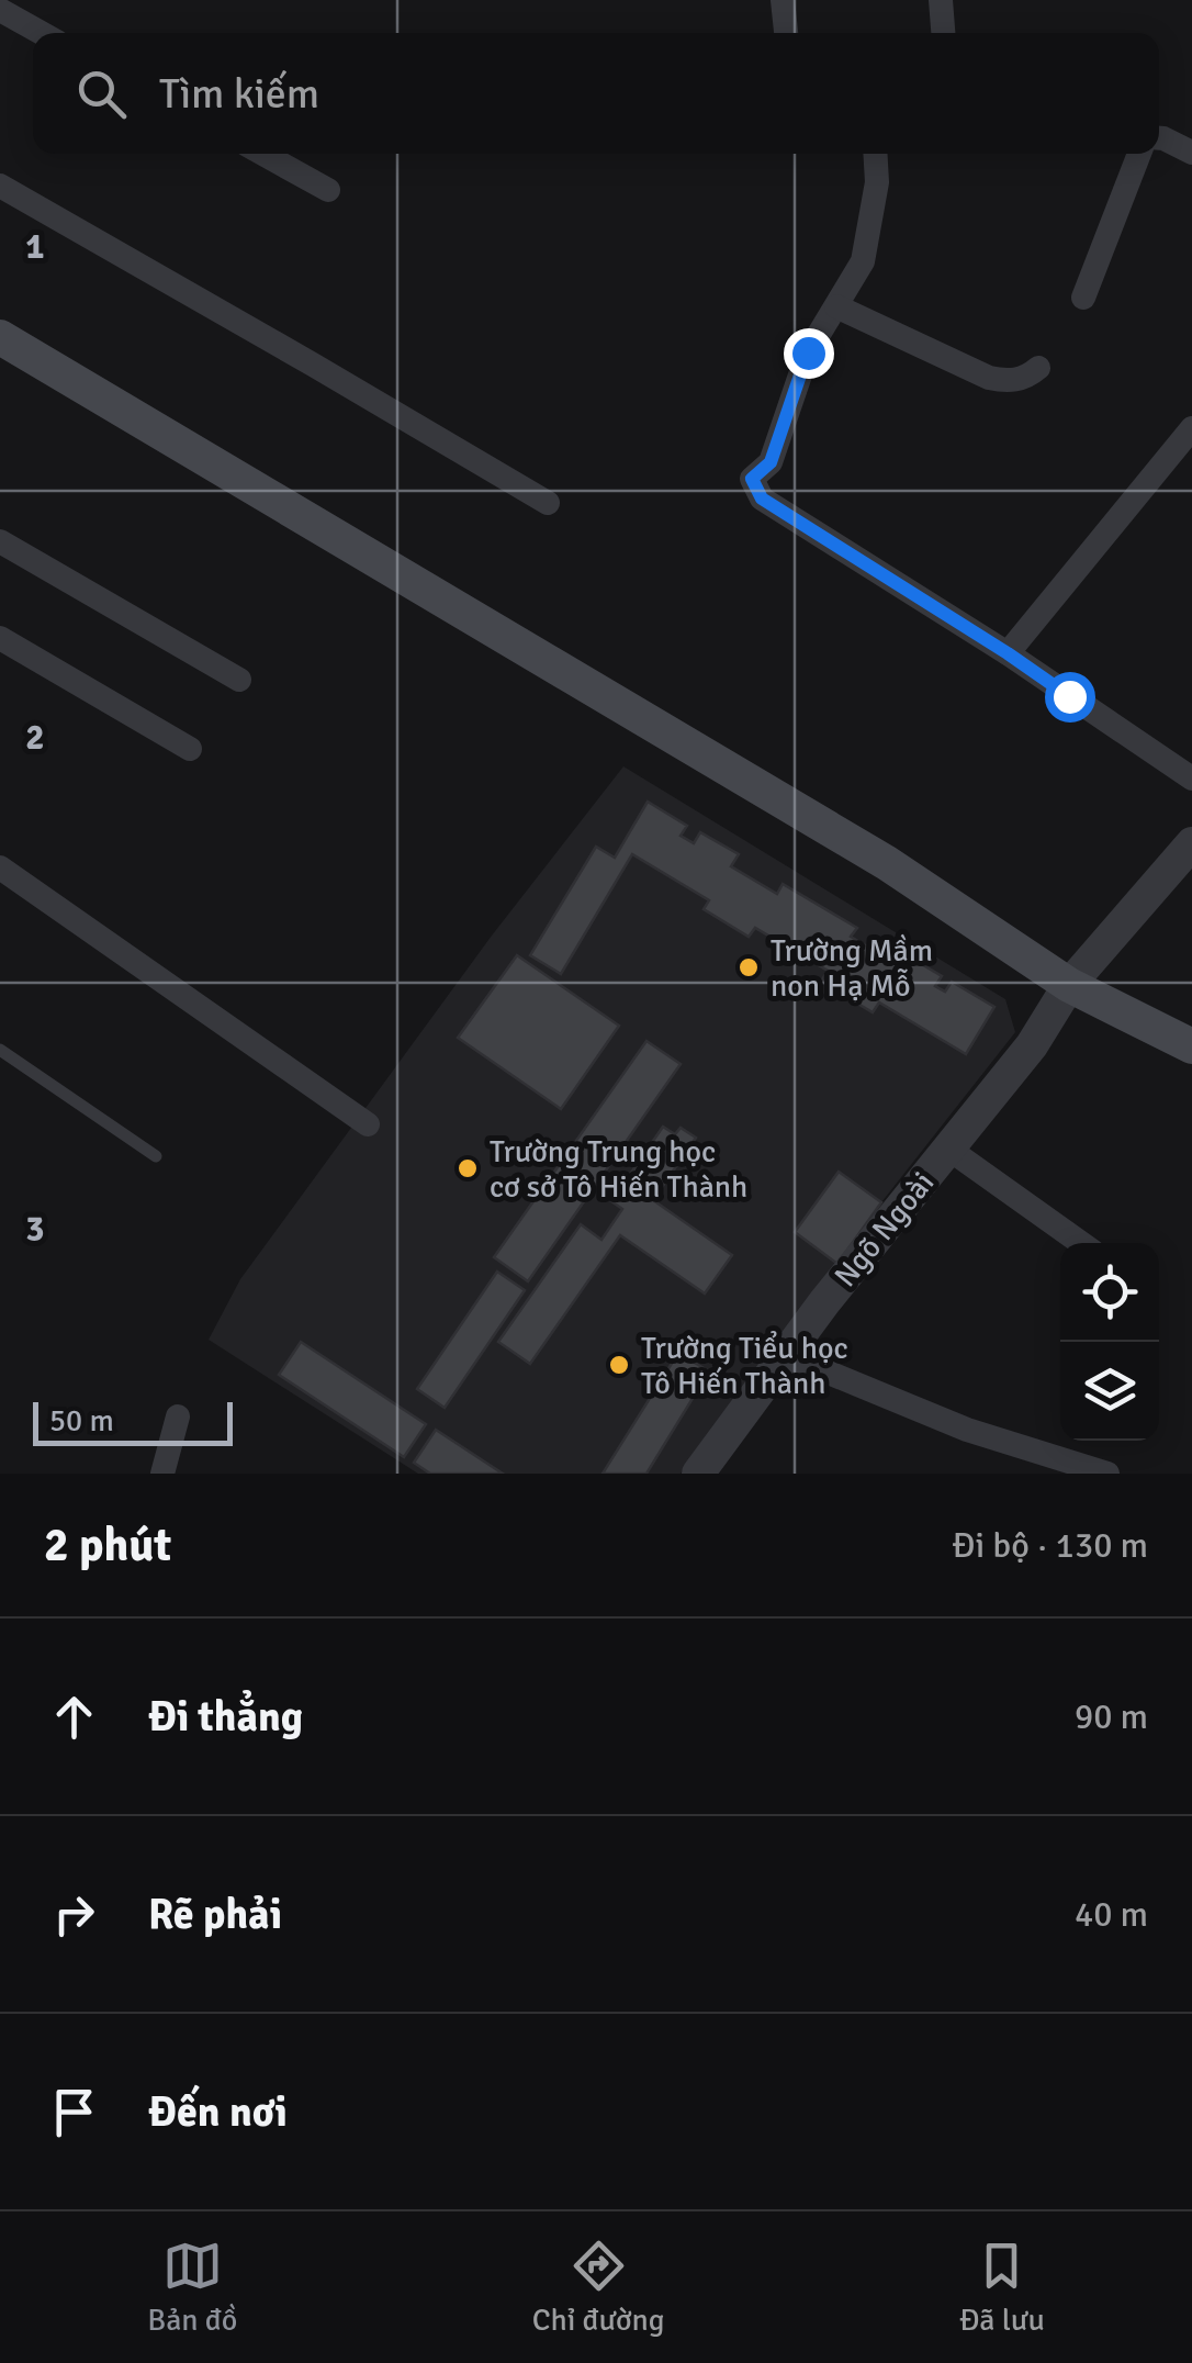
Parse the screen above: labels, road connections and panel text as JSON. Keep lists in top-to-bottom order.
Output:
{
  "streets": {
    "street": ["Ngõ Ngoài"]
  },
  "places": ["Trường Mầm non Hạ Mỗ", "Trường Trung học cơ sở Tô Hiến Thành", "Trường Tiểu học Tô Hiến Thành"],
  "scale_bar": "50 m",
  "page": {
    "search": "Tìm kiếm",
    "scale": "50 m",
    "heading": ["2 phút", "Đi bộ · 130 m"],
    "list": [
      ["Đi thẳng", "90 m"],
      ["Rẽ phải", "40 m"],
      "Đến nơi"
    ],
    "nav": ["Bản đồ", "Chỉ đường", "Đã lưu"]
  },
  "grid": {
    "rows": ["1", "2", "3"]
  }
}
